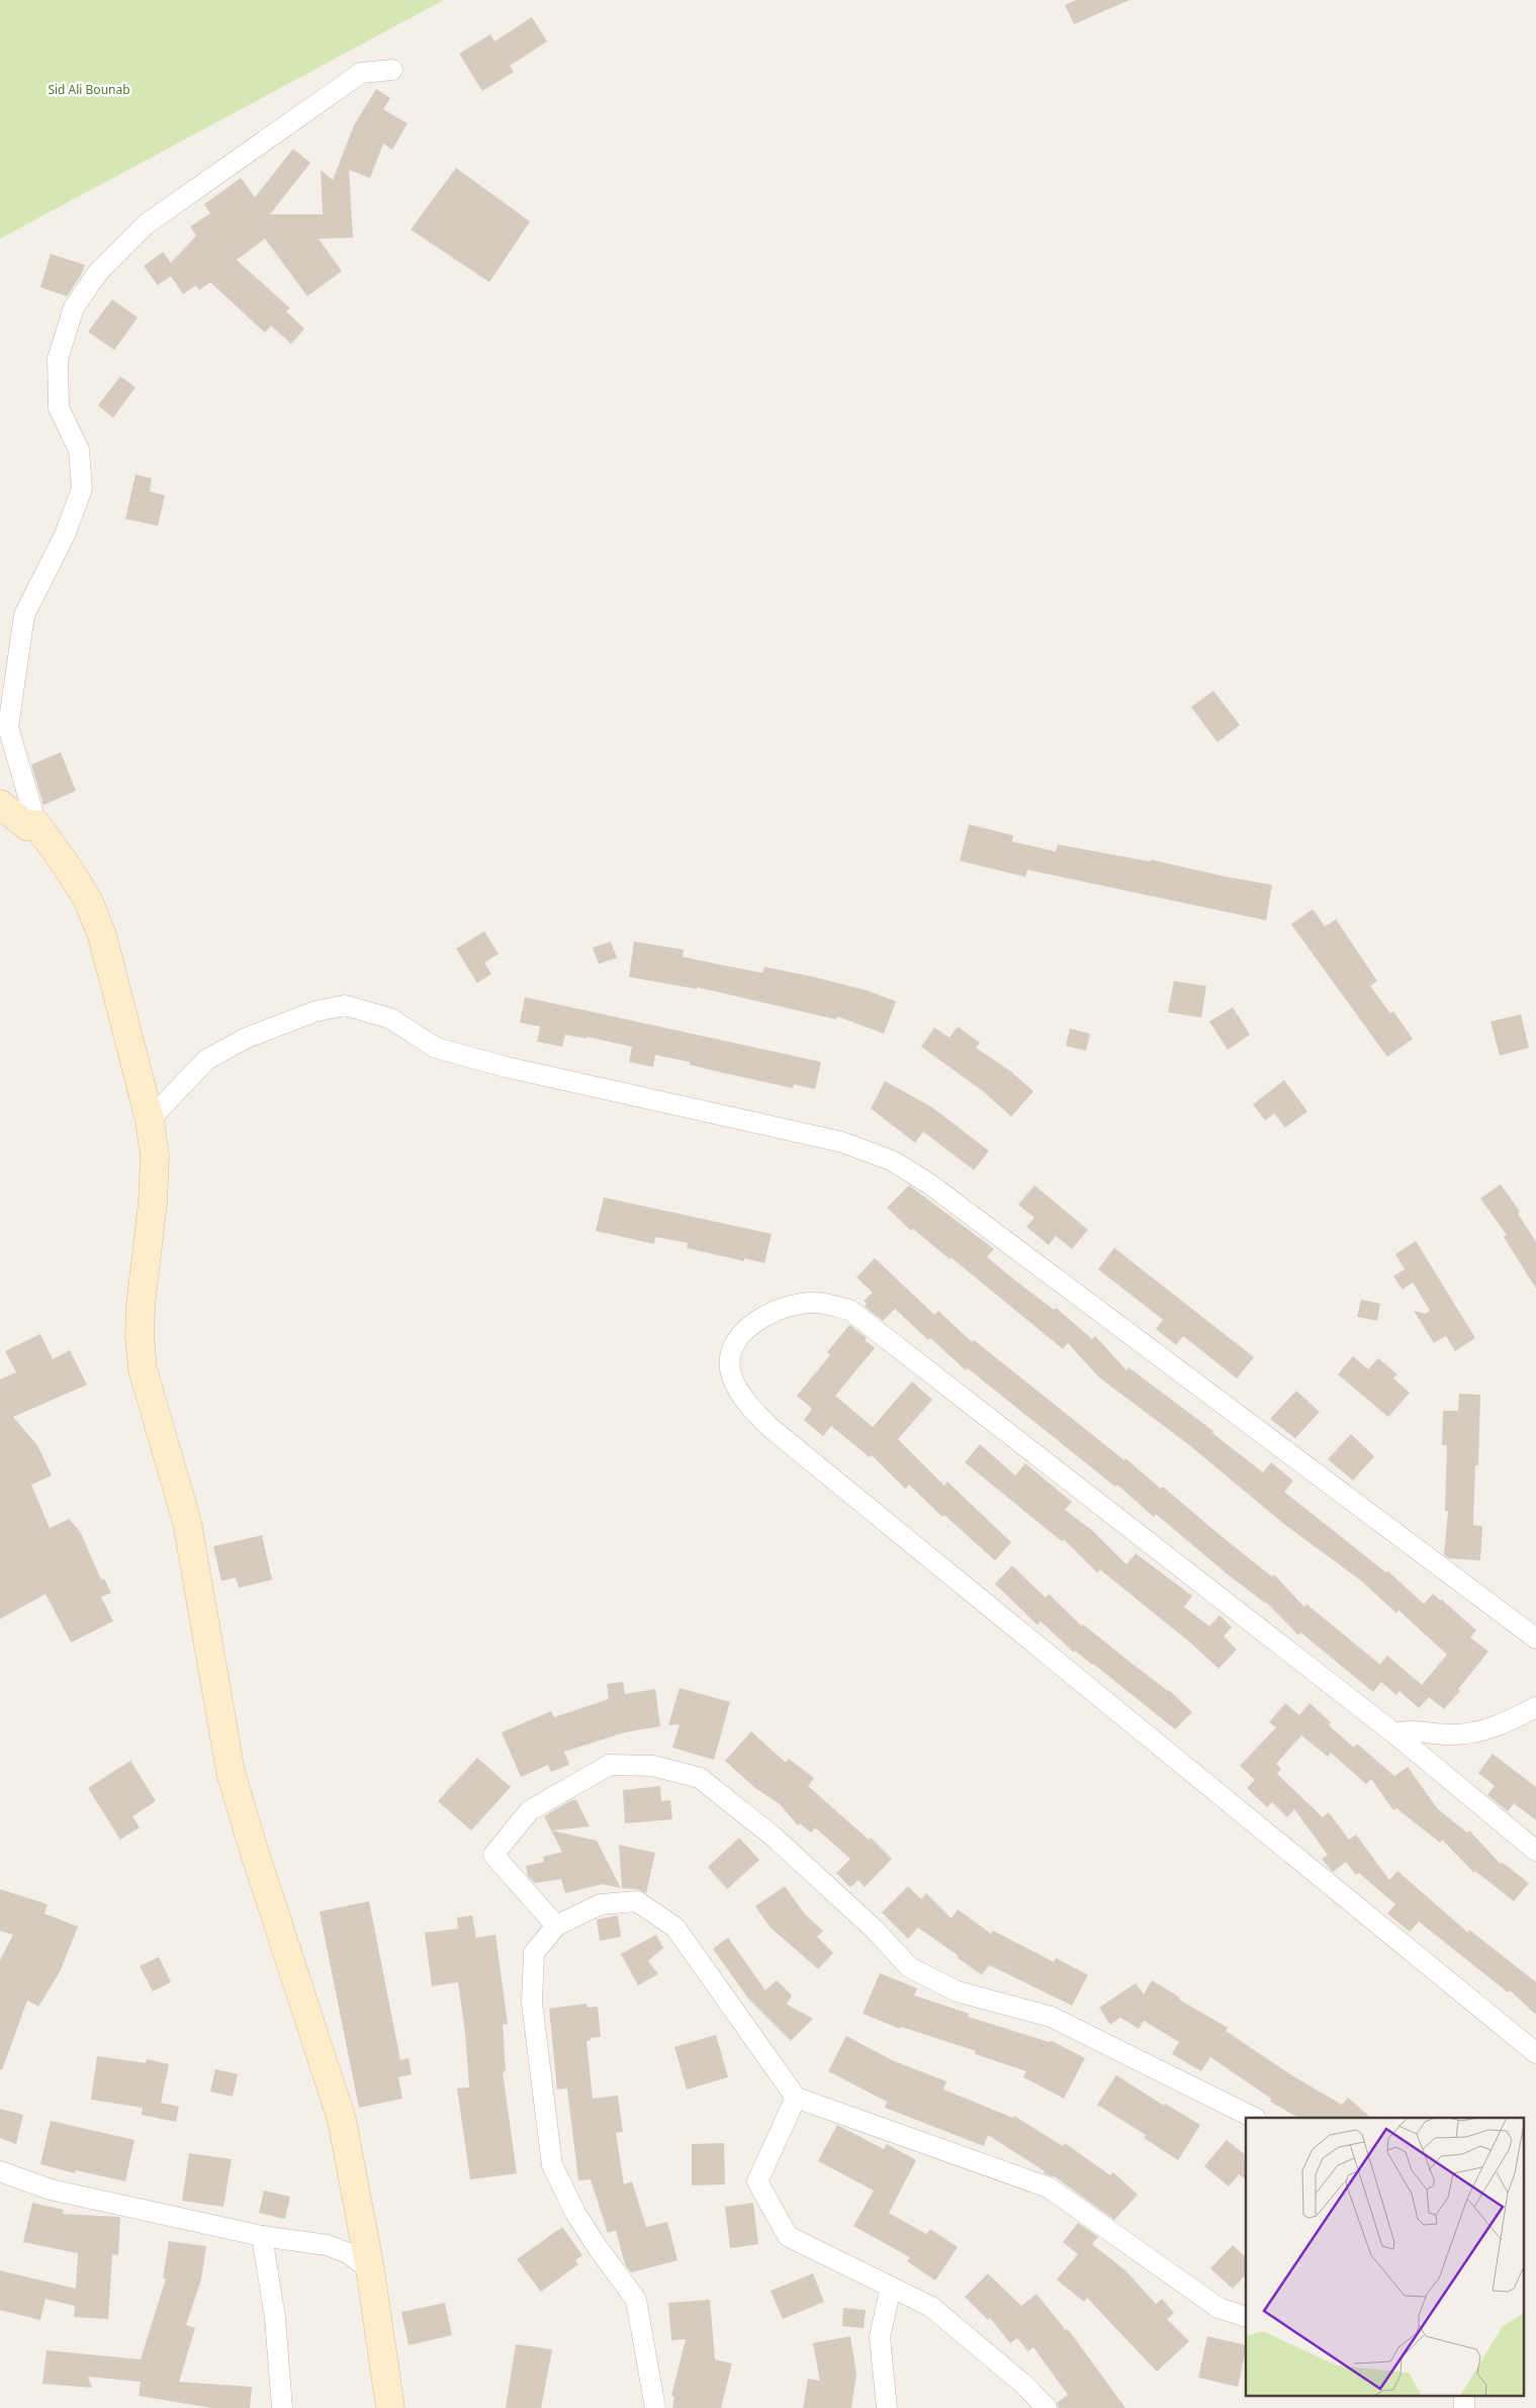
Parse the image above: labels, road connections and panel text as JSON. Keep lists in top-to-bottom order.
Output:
{
  "parks": ["Sid Ali Bounab"]
}
